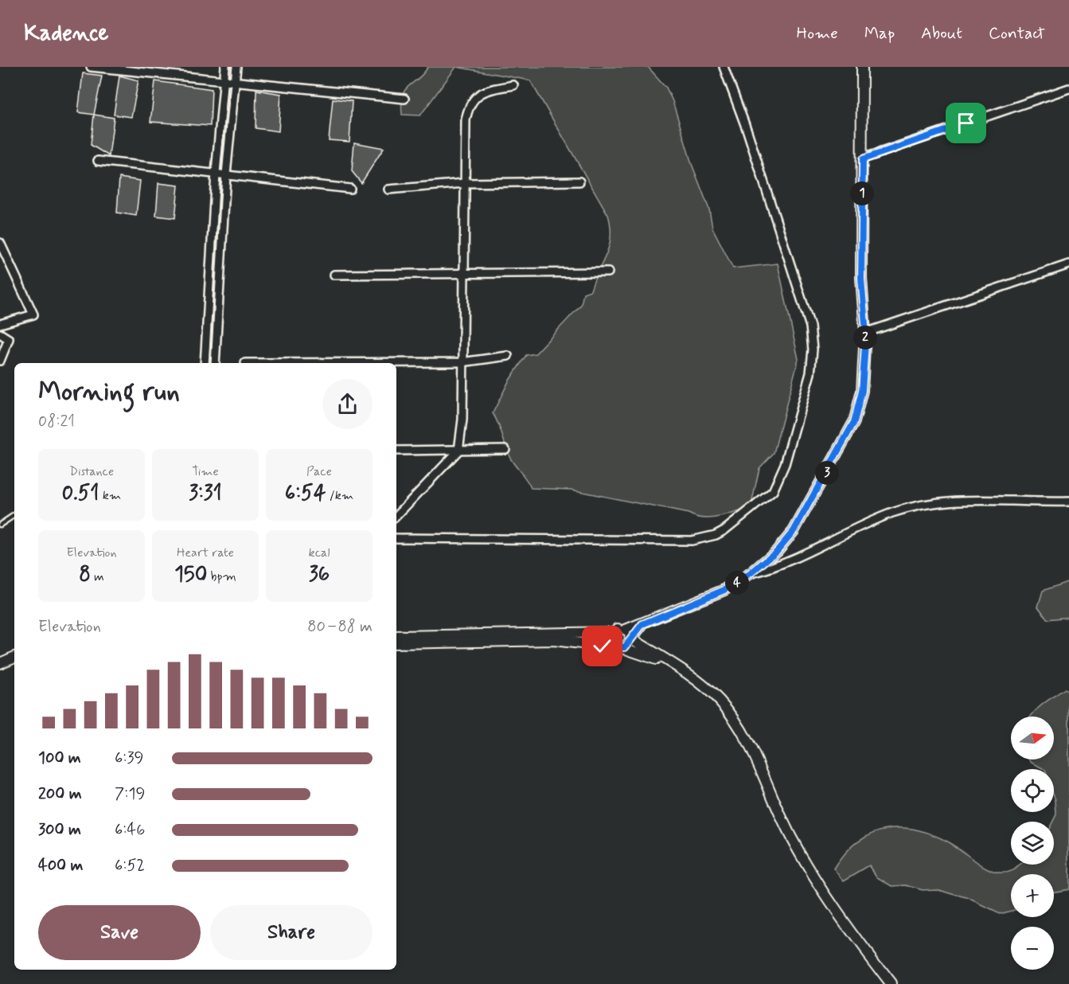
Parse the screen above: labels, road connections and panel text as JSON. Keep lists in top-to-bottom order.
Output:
{
  "north": "right",
  "page": {
    "header": "Kadence",
    "nav": [
      "Home",
      "Map",
      "About",
      "Contact"
    ],
    "pins": [
      "1",
      "2",
      "3",
      "4"
    ],
    "heading": ["Morning run", "08:21"],
    "stats": [
      ["Distance", "0.51 km"],
      ["Time", "3:31"],
      ["Pace", "6:54 /km"],
      ["Elevation", "8 m"],
      ["Heart rate", "150 bpm"],
      ["kcal", "36"]
    ],
    "chart": ["Elevation", "80–88 m"],
    "map_buttons": ["+", "−"],
    "list": [
      {
        "name": "100 m",
        "note": "6:39"
      },
      {
        "name": "200 m",
        "note": "7:19"
      },
      {
        "name": "300 m",
        "note": "6:46"
      },
      {
        "name": "400 m",
        "note": "6:52"
      }
    ],
    "buttons": ["Save", "Share"]
  }
}
